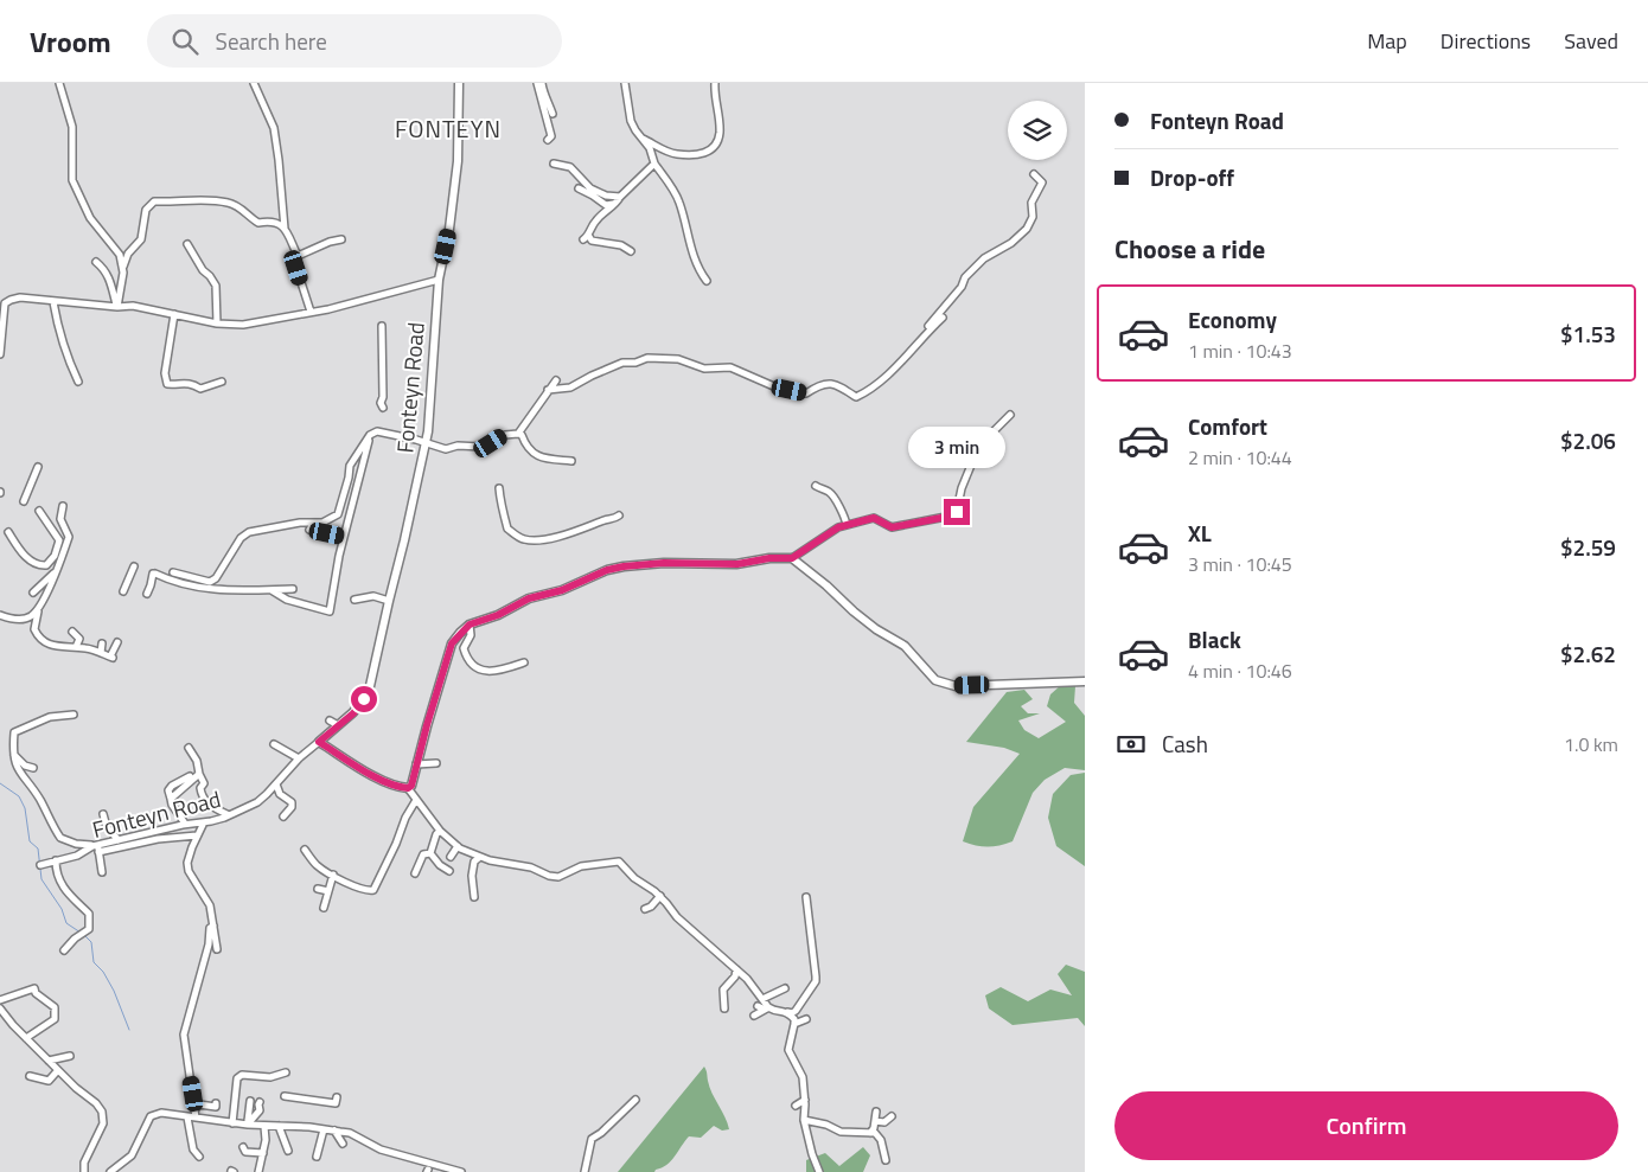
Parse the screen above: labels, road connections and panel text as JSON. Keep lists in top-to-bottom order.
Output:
{
  "streets": {
    "street": ["Fonteyn Road"]
  },
  "districts": ["FONTEYN"],
  "page": {
    "header": "Vroom",
    "search": "Search here",
    "nav": ["Map", "Directions", "Saved"],
    "banner": ["Fonteyn Road", "Drop-off"],
    "heading": "Choose a ride",
    "list": [
      {
        "name": "Economy",
        "note": "1 min · 10:43",
        "value": "$1.53"
      },
      {
        "name": "Comfort",
        "note": "2 min · 10:44",
        "value": "$2.06"
      },
      {
        "name": "XL",
        "note": "3 min · 10:45",
        "value": "$2.59"
      },
      {
        "name": "Black",
        "note": "4 min · 10:46",
        "value": "$2.62"
      }
    ],
    "bubble": "3 min",
    "pay": ["Cash", "1.0 km"],
    "buttons": "Confirm"
  }
}
